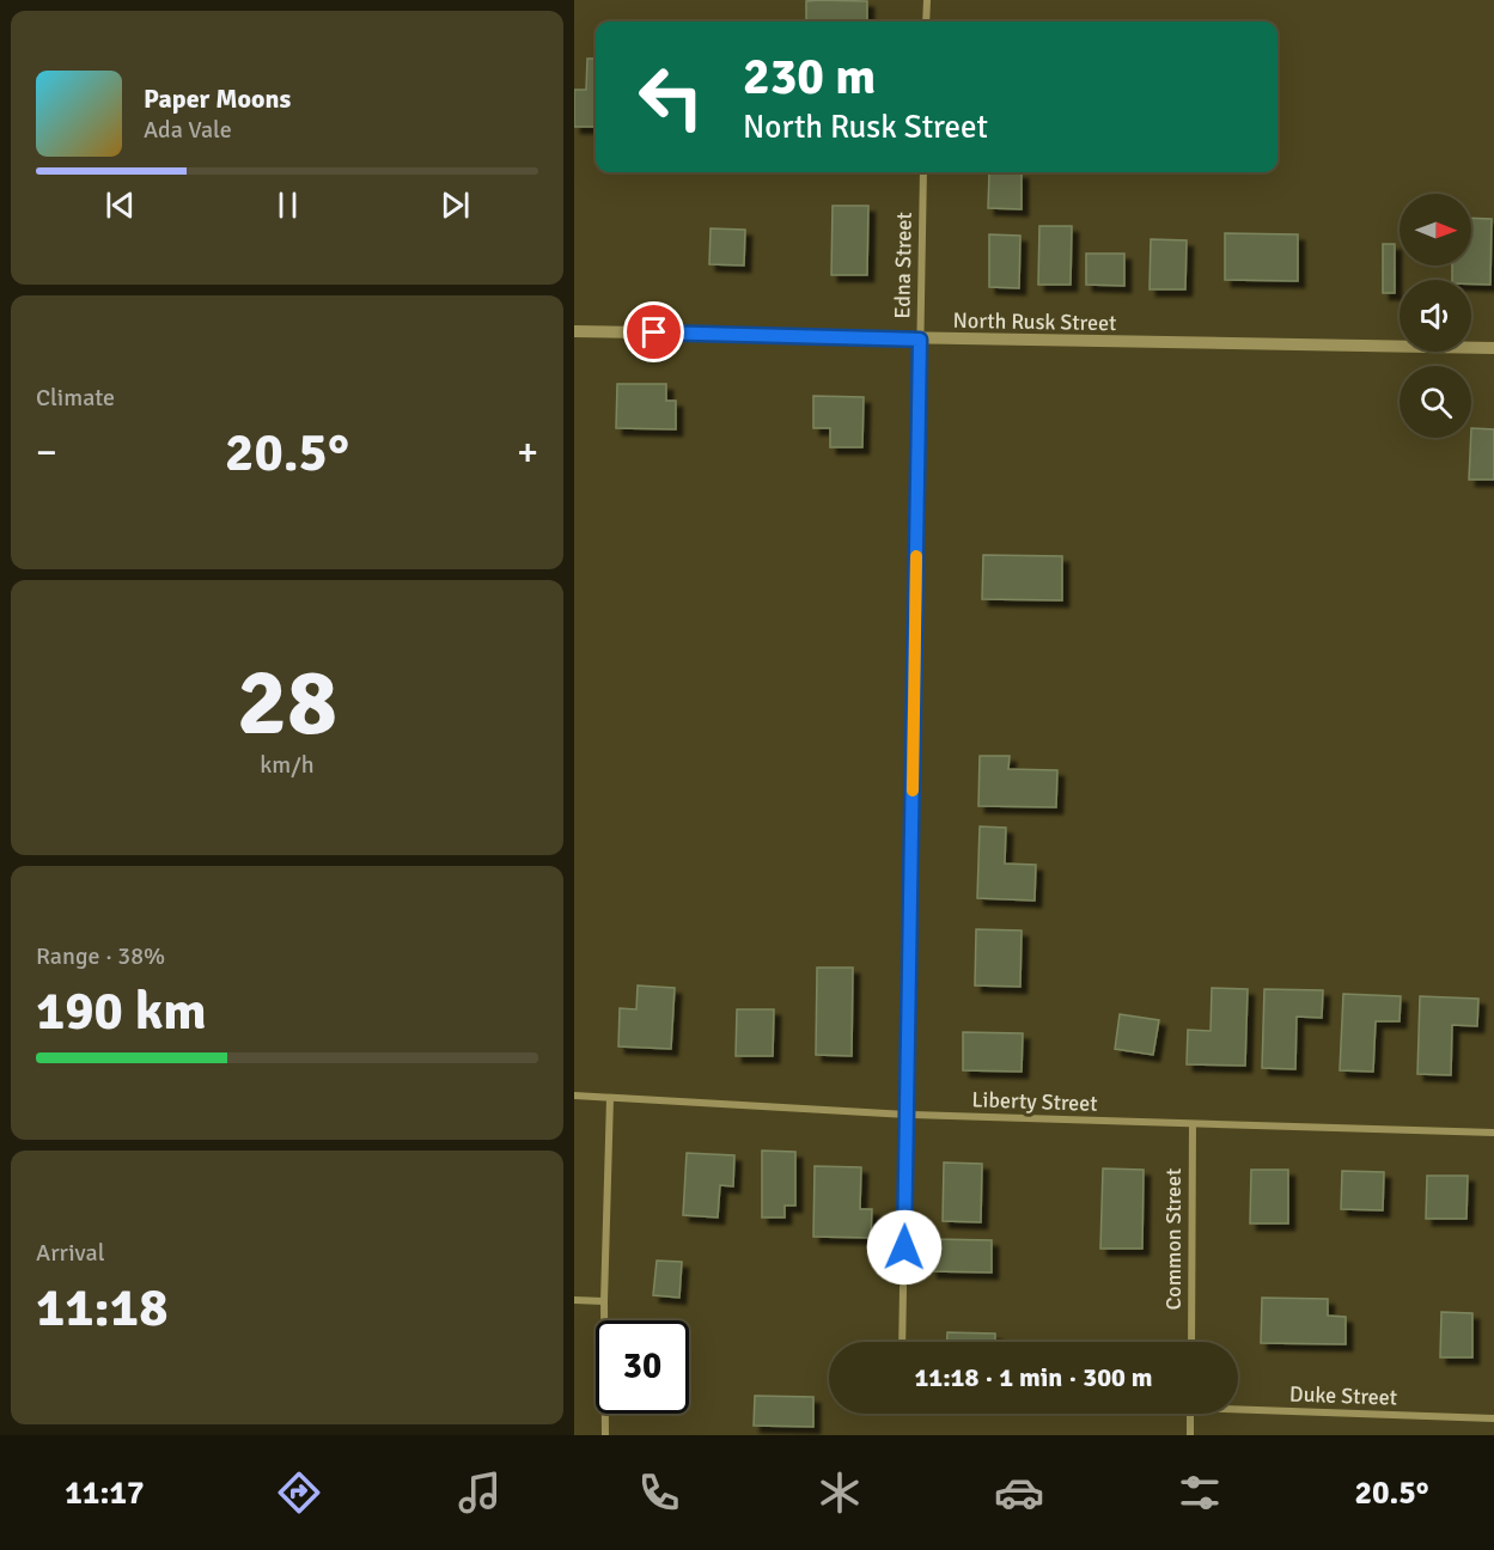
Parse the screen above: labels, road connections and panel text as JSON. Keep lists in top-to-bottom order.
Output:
{
  "streets": {
    "street": [
      "Edna Street",
      "North Rusk Street",
      "Liberty Street",
      "Common Street",
      "Duke Street"
    ]
  },
  "crossings": [
    ["Edna Street", "North Rusk Street"],
    ["Edna Street", "Liberty Street"],
    ["Liberty Street", "Common Street"]
  ],
  "north": "right",
  "page": {
    "turn": ["230 m", "North Rusk Street"],
    "song": ["Paper Moons", "Ada Vale"],
    "tile": [
      "Climate",
      ["28", "km/h"],
      ["Range · 38%", "190 km"],
      ["Arrival", "11:18"]
    ],
    "heat": ["−", "20.5°", "+"],
    "limit": "30",
    "trip": "11:18 · 1 min · 300 m",
    "tabs": ["11:17", "20.5°"]
  }
}
